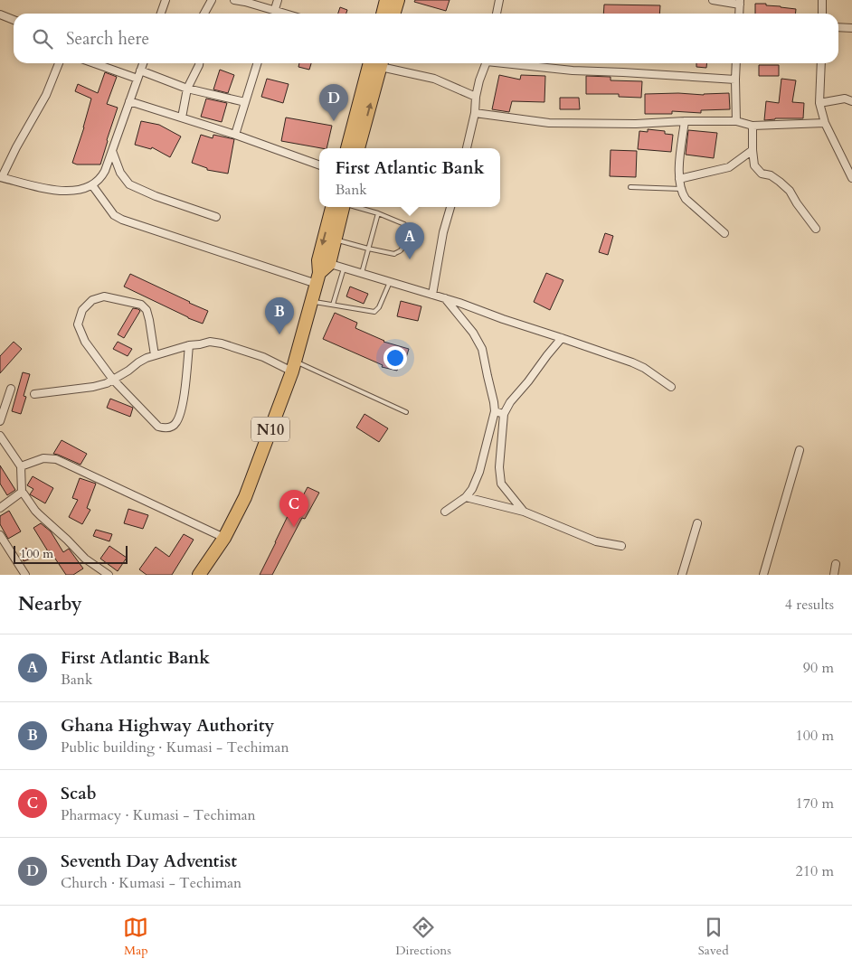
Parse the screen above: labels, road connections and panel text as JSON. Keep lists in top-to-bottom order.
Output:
{
  "streets": {
    "highway": ["N10"]
  },
  "scale_bar": "100 m",
  "page": {
    "search": "Search here",
    "pins": [
      "D",
      "A",
      "B",
      "C"
    ],
    "popup": ["First Atlantic Bank", "Bank"],
    "scale": "100 m",
    "heading": ["Nearby", "4 results"],
    "list": [
      {
        "mark": "A",
        "name": "First Atlantic Bank",
        "note": "Bank",
        "value": "90 m"
      },
      {
        "mark": "B",
        "name": "Ghana Highway Authority",
        "note": "Public building · Kumasi - Techiman",
        "value": "100 m"
      },
      {
        "mark": "C",
        "name": "Scab",
        "note": "Pharmacy · Kumasi - Techiman",
        "value": "170 m"
      },
      {
        "mark": "D",
        "name": "Seventh Day Adventist",
        "note": "Church · Kumasi - Techiman",
        "value": "210 m"
      }
    ],
    "nav": ["Map", "Directions", "Saved"]
  }
}
